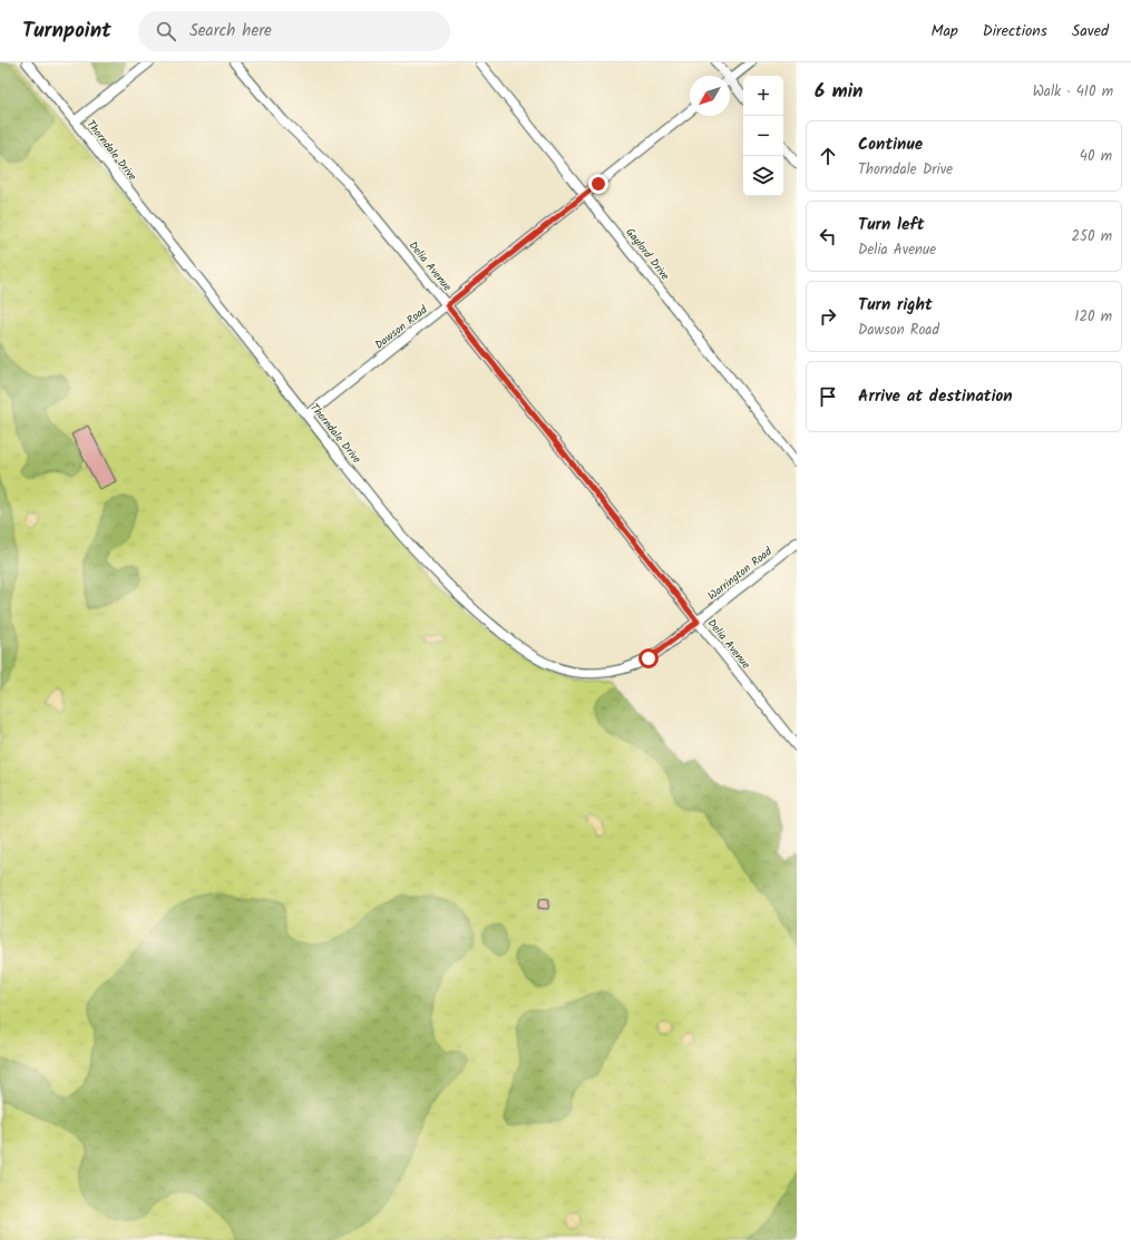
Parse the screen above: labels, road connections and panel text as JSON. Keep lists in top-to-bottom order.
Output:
{
  "streets": {
    "street": [
      "Thorndale Drive",
      "Gaylord Drive",
      "Delia Avenue",
      "Dawson Road",
      "Warrington Road"
    ]
  },
  "crossings": [
    ["Thorndale Drive", "Delia Avenue"],
    ["Thorndale Drive", "Dawson Road"],
    ["Thorndale Drive", "Warrington Road"],
    ["Gaylord Drive", "Dawson Road"],
    ["Delia Avenue", "Dawson Road"],
    ["Delia Avenue", "Warrington Road"]
  ],
  "north": "bottom left",
  "page": {
    "header": "Turnpoint",
    "search": "Search here",
    "nav": ["Map", "Directions", "Saved"],
    "heading": ["6 min", "Walk · 410 m"],
    "map_buttons": ["+", "−"],
    "list": [
      ["Continue", "Thorndale Drive", "40 m"],
      ["Turn left", "Delia Avenue", "250 m"],
      ["Turn right", "Dawson Road", "120 m"],
      "Arrive at destination"
    ]
  }
}
